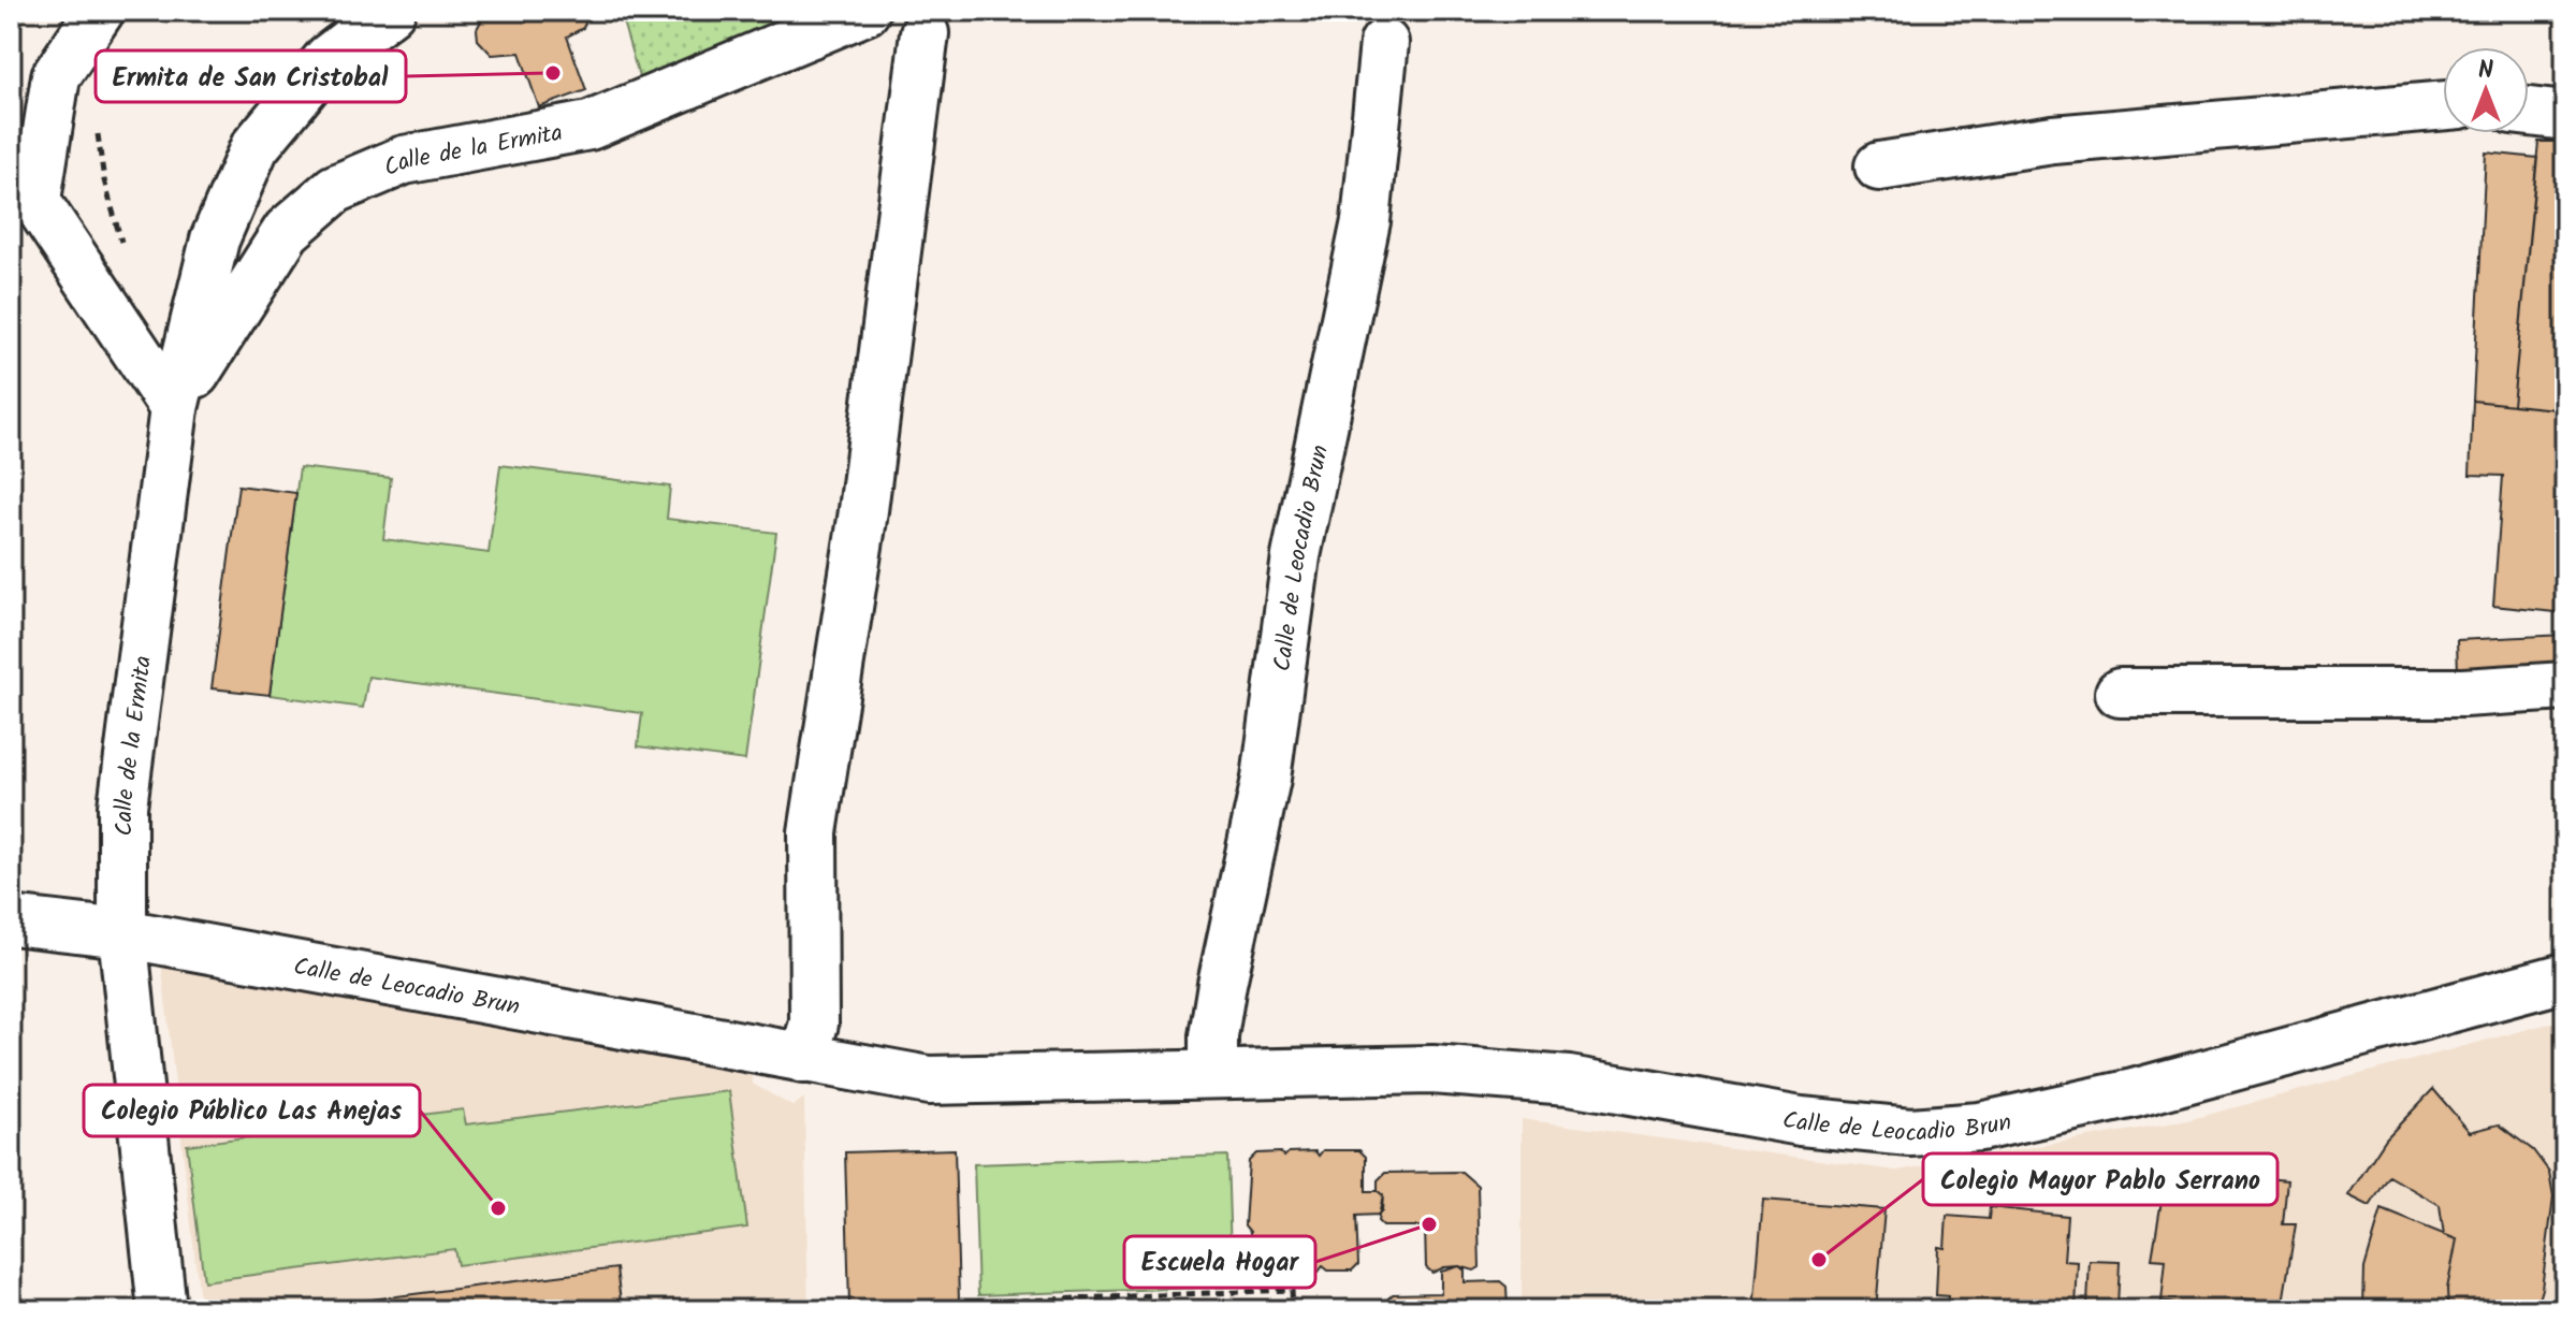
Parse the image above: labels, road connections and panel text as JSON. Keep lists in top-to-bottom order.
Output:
{
  "streets": {
    "street": ["Calle de la Ermita", "Calle de Leocadio Brun"]
  },
  "crossings": [
    ["Calle de la Ermita", "Calle de Leocadio Brun"]
  ],
  "places": [
    "Ermita de San Cristobal",
    "Colegio Público Las Anejas",
    "Escuela Hogar",
    "Colegio Mayor Pablo Serrano"
  ],
  "north": "top"
}
